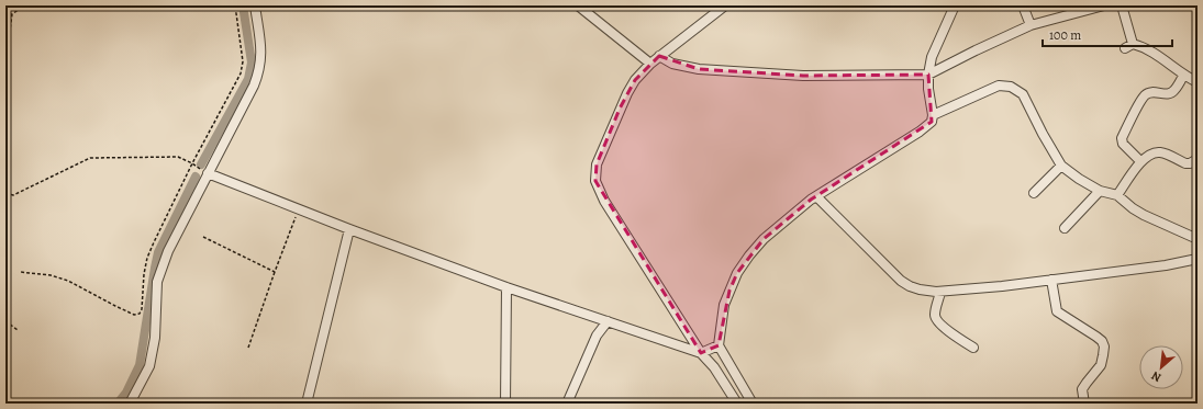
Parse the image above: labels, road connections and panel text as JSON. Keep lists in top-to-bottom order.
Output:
{
  "scale_bar": "100 m",
  "north": "bottom left"
}
